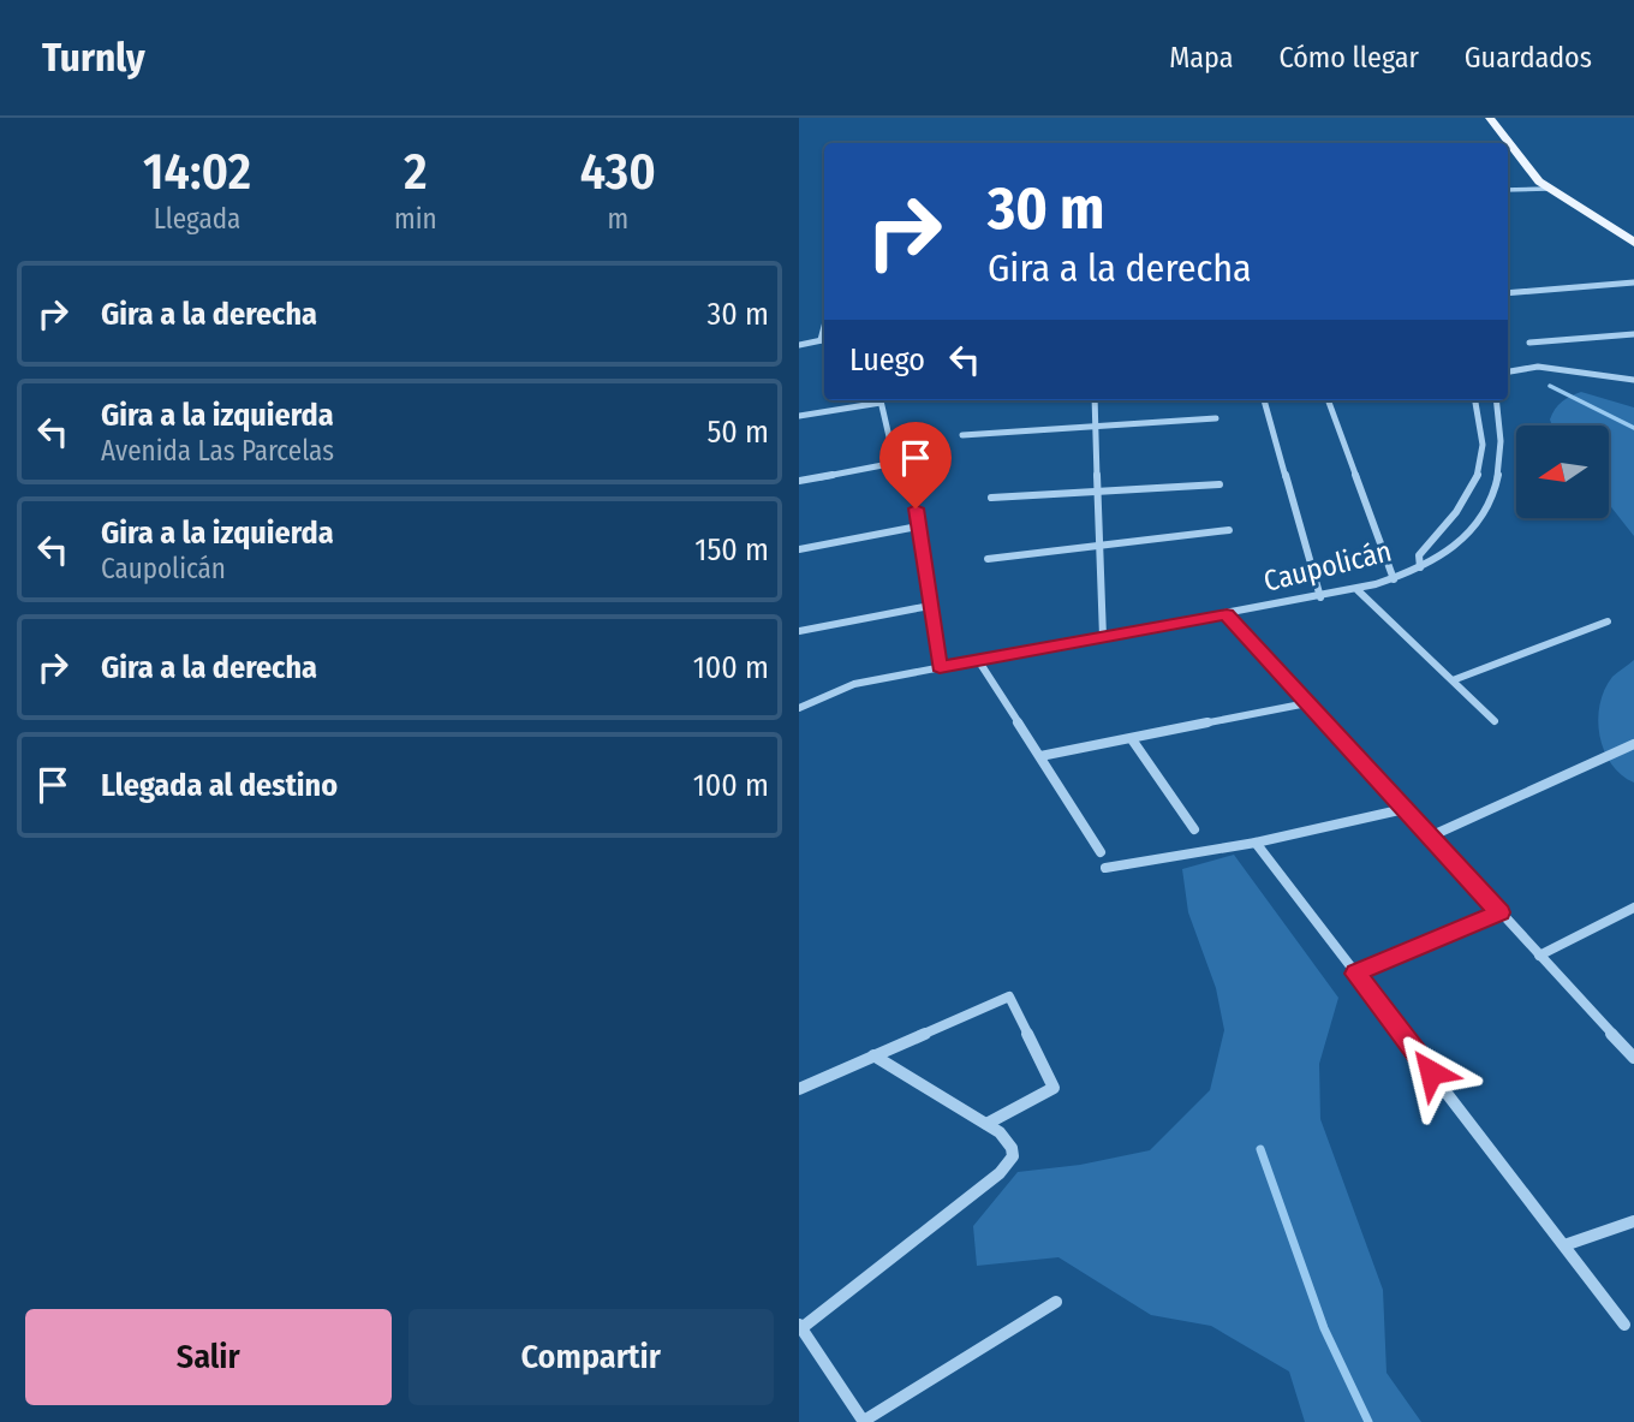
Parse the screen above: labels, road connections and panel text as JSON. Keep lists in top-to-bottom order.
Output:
{
  "streets": {
    "street": ["Caupolicán"]
  },
  "north": "left",
  "page": {
    "header": "Turnly",
    "nav": ["Mapa", "Cómo llegar", "Guardados"],
    "eta": [
      "14:02",
      "Llegada",
      "2",
      "min",
      "430",
      "m"
    ],
    "turn": ["30 m", "Gira a la derecha"],
    "list": [
      {
        "name": "Gira a la derecha",
        "value": "30 m"
      },
      {
        "name": "Gira a la izquierda",
        "note": "Avenida Las Parcelas",
        "value": "50 m"
      },
      {
        "name": "Gira a la izquierda",
        "note": "Caupolicán",
        "value": "150 m"
      },
      {
        "name": "Gira a la derecha",
        "value": "100 m"
      },
      {
        "name": "Llegada al destino",
        "value": "100 m"
      }
    ],
    "then": "Luego",
    "buttons": ["Salir", "Compartir"]
  }
}
